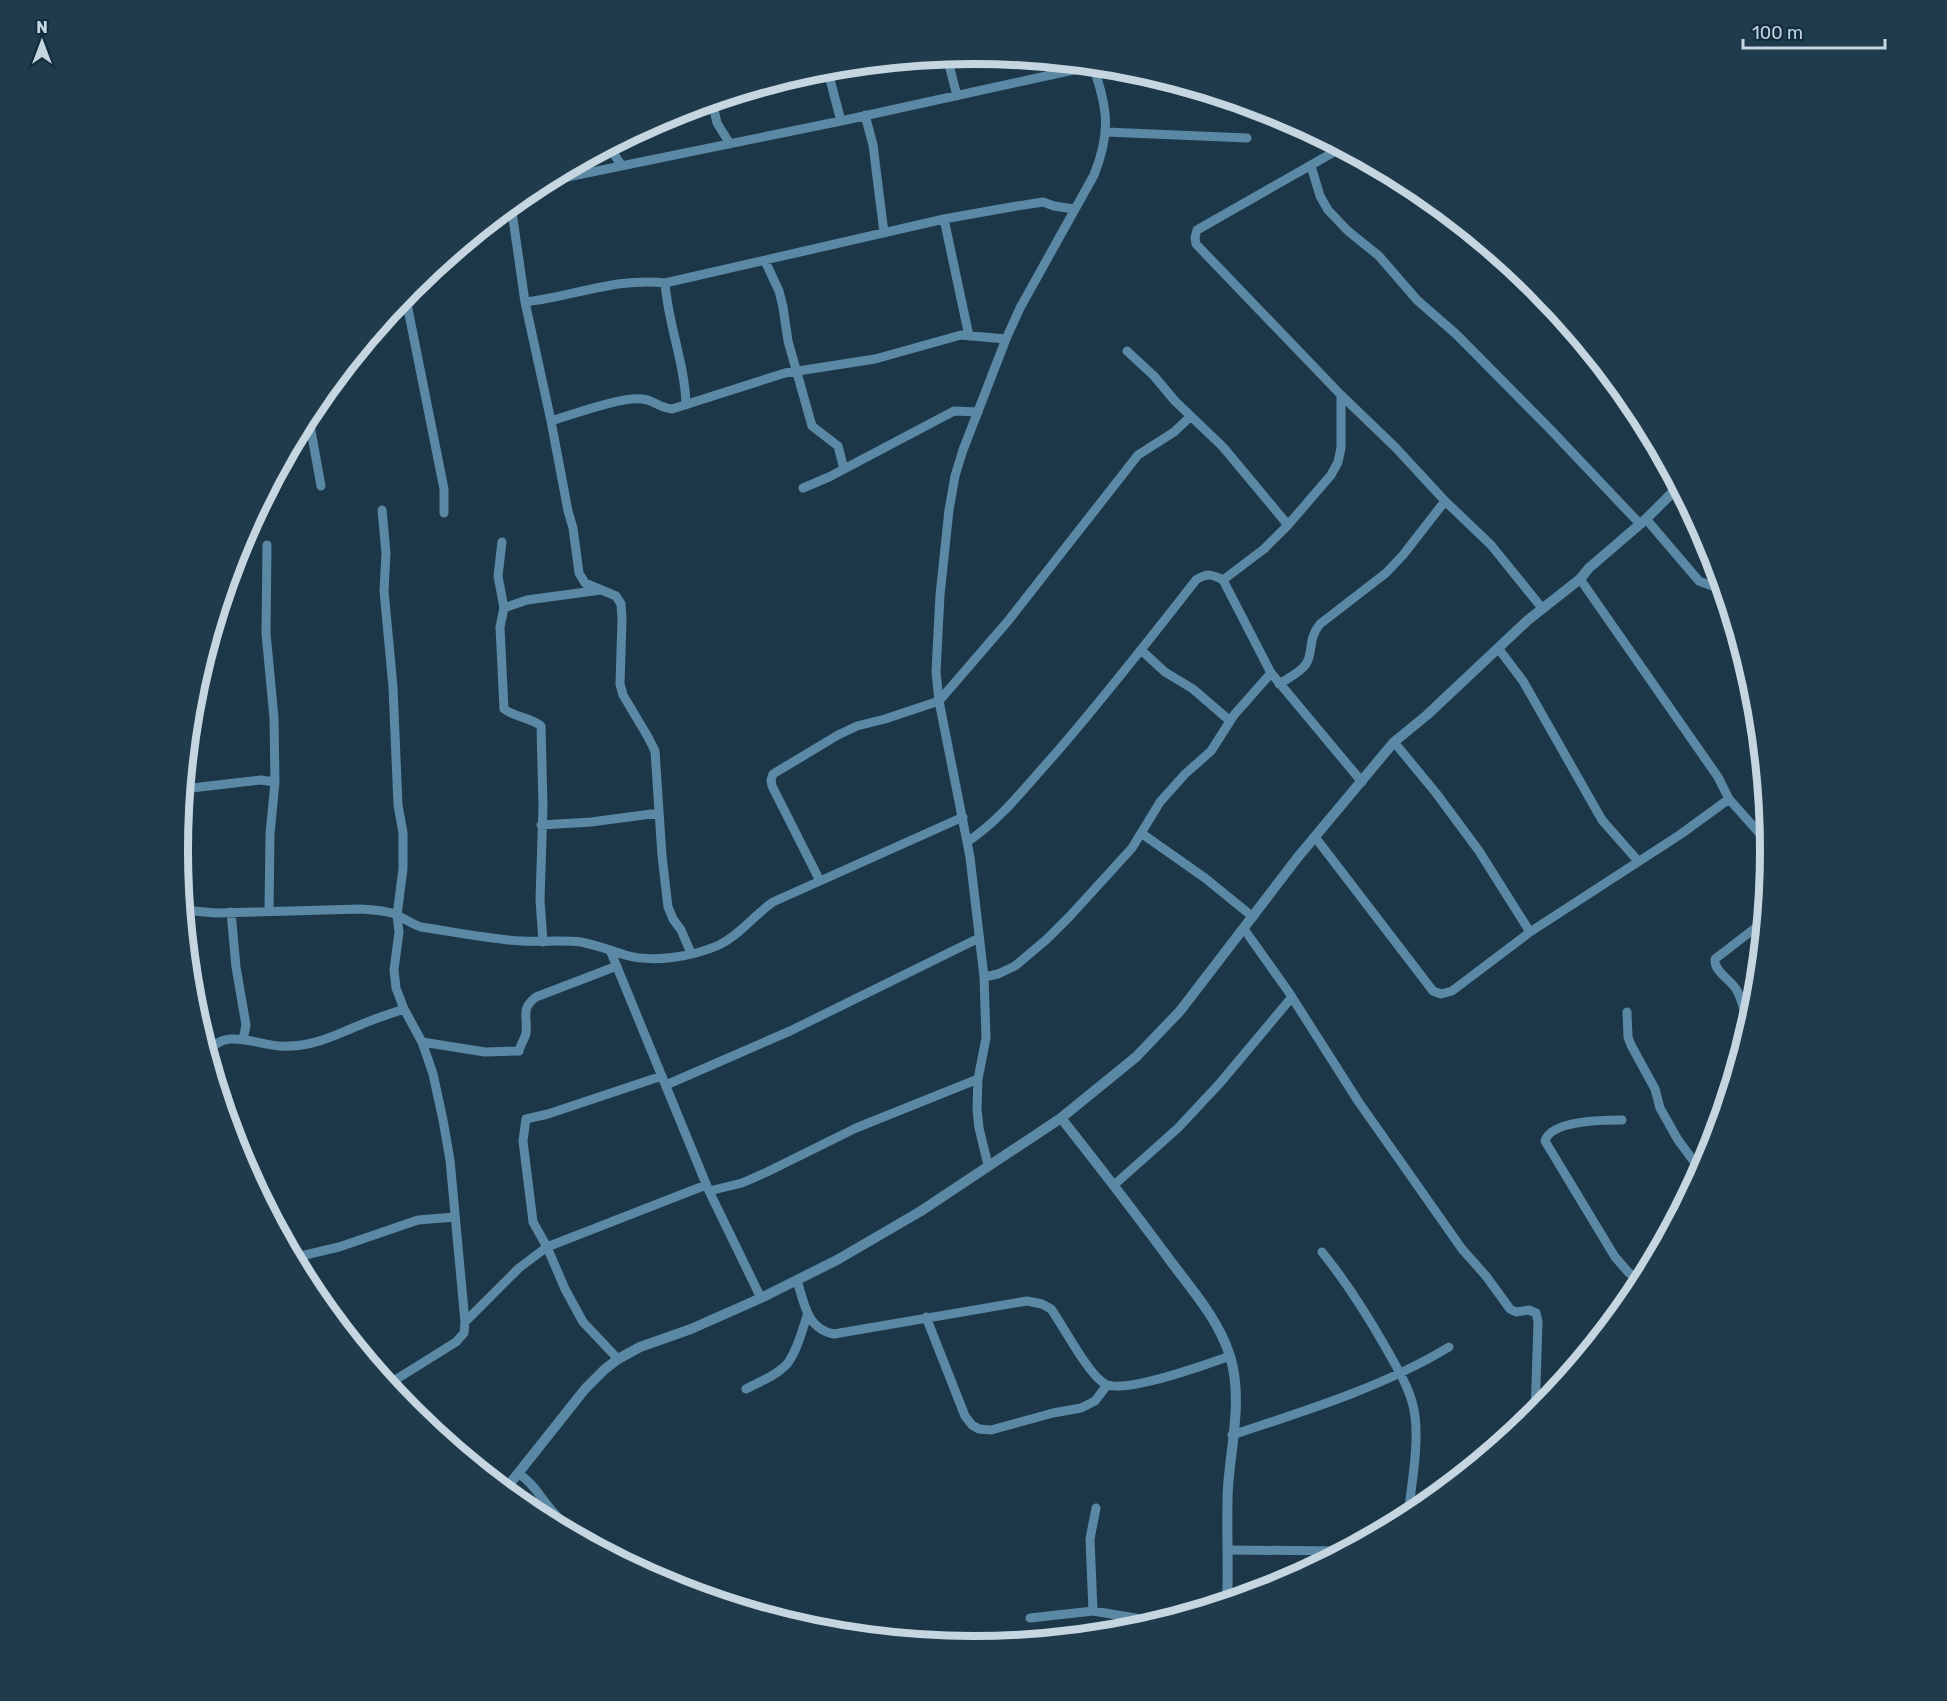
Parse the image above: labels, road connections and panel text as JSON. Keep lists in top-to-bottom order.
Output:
{
  "scale_bar": "100 m",
  "north": "top"
}
